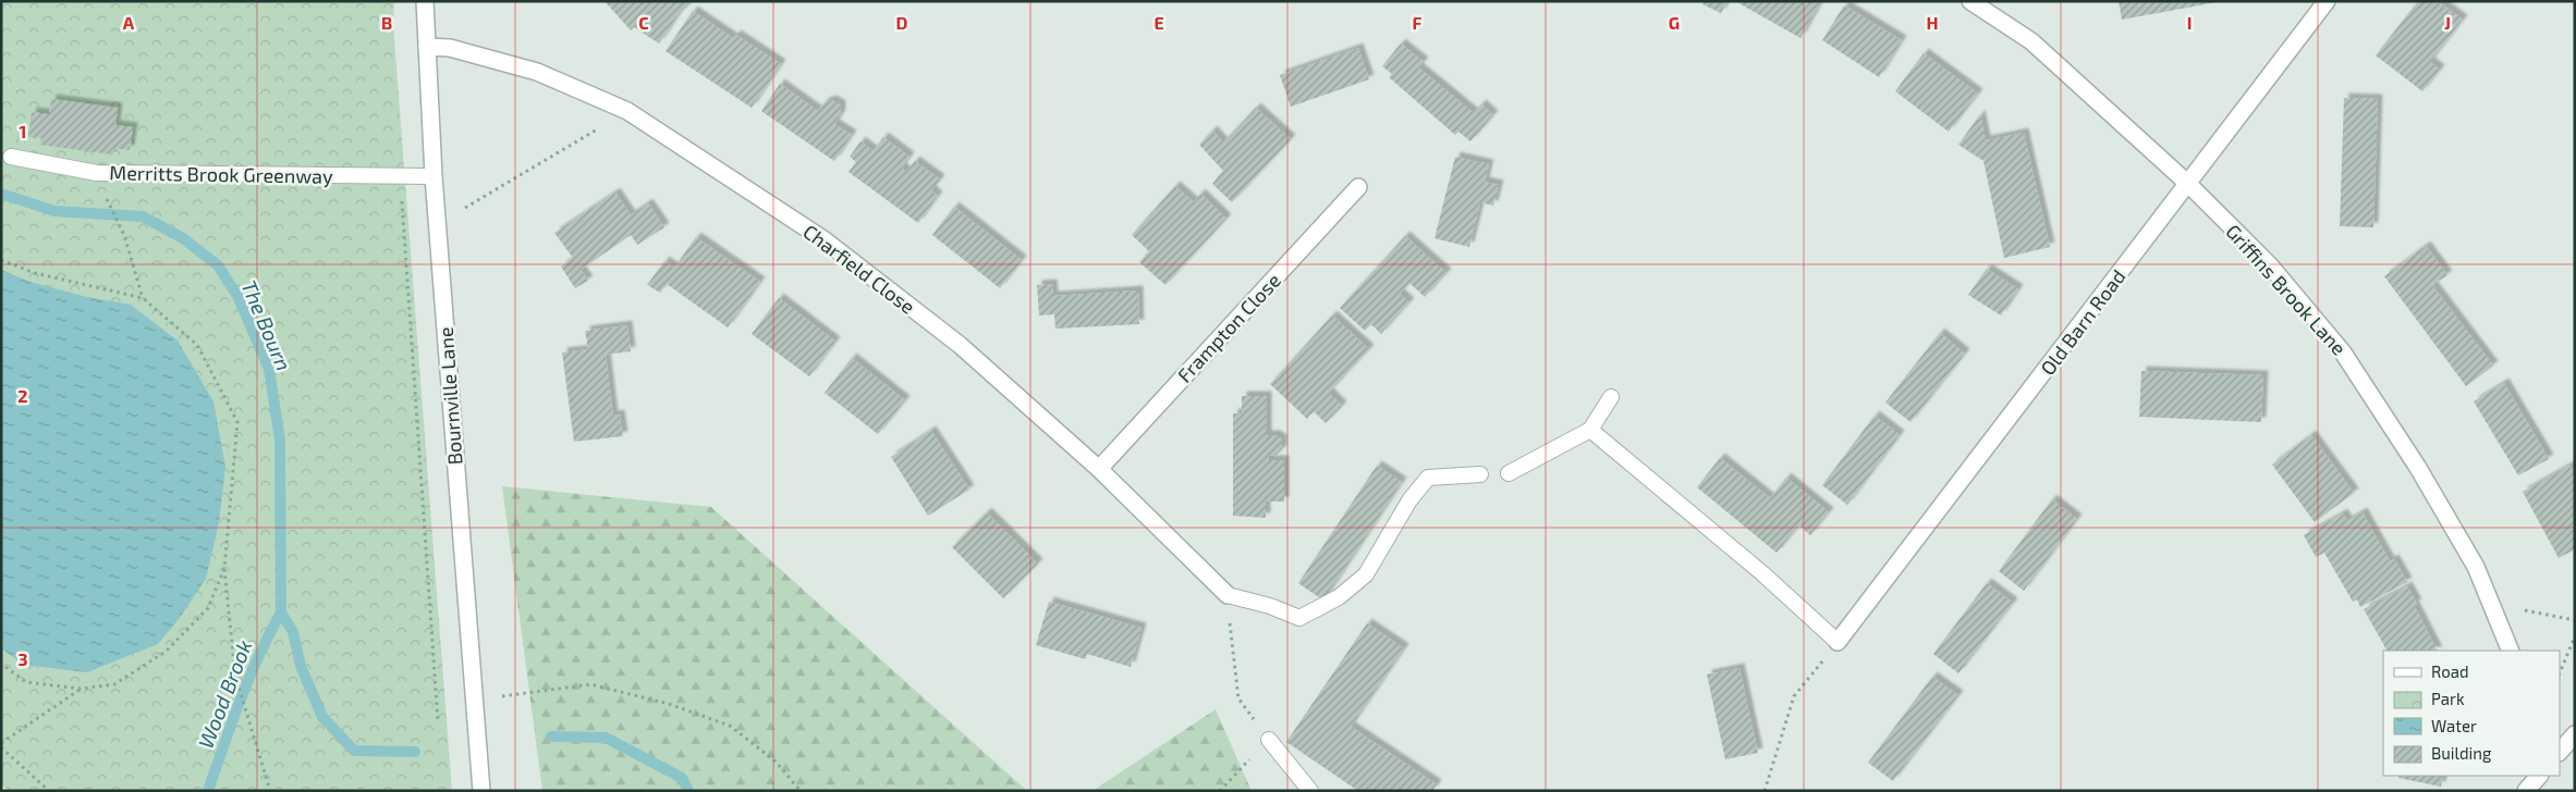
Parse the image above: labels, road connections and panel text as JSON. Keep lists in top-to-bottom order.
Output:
{
  "streets": {
    "street": [
      "Charfield Close",
      "Griffins Brook Lane",
      "Old Barn Road",
      "Frampton Close",
      "Bournville Lane"
    ],
    "lane": ["Merritts Brook Greenway"]
  },
  "crossings": [
    ["Merritts Brook Greenway", "Bournville Lane"],
    ["Charfield Close", "Frampton Close"],
    ["Charfield Close", "Bournville Lane"],
    ["Griffins Brook Lane", "Old Barn Road"]
  ],
  "water": ["The Bourn", "Wood Brook"],
  "legend": [
    "Road",
    "Park",
    "Water",
    "Building"
  ],
  "grid": {
    "columns": [
      "A",
      "B",
      "C",
      "D",
      "E",
      "F",
      "G",
      "H",
      "I",
      "J"
    ],
    "rows": ["1", "2", "3"]
  }
}
